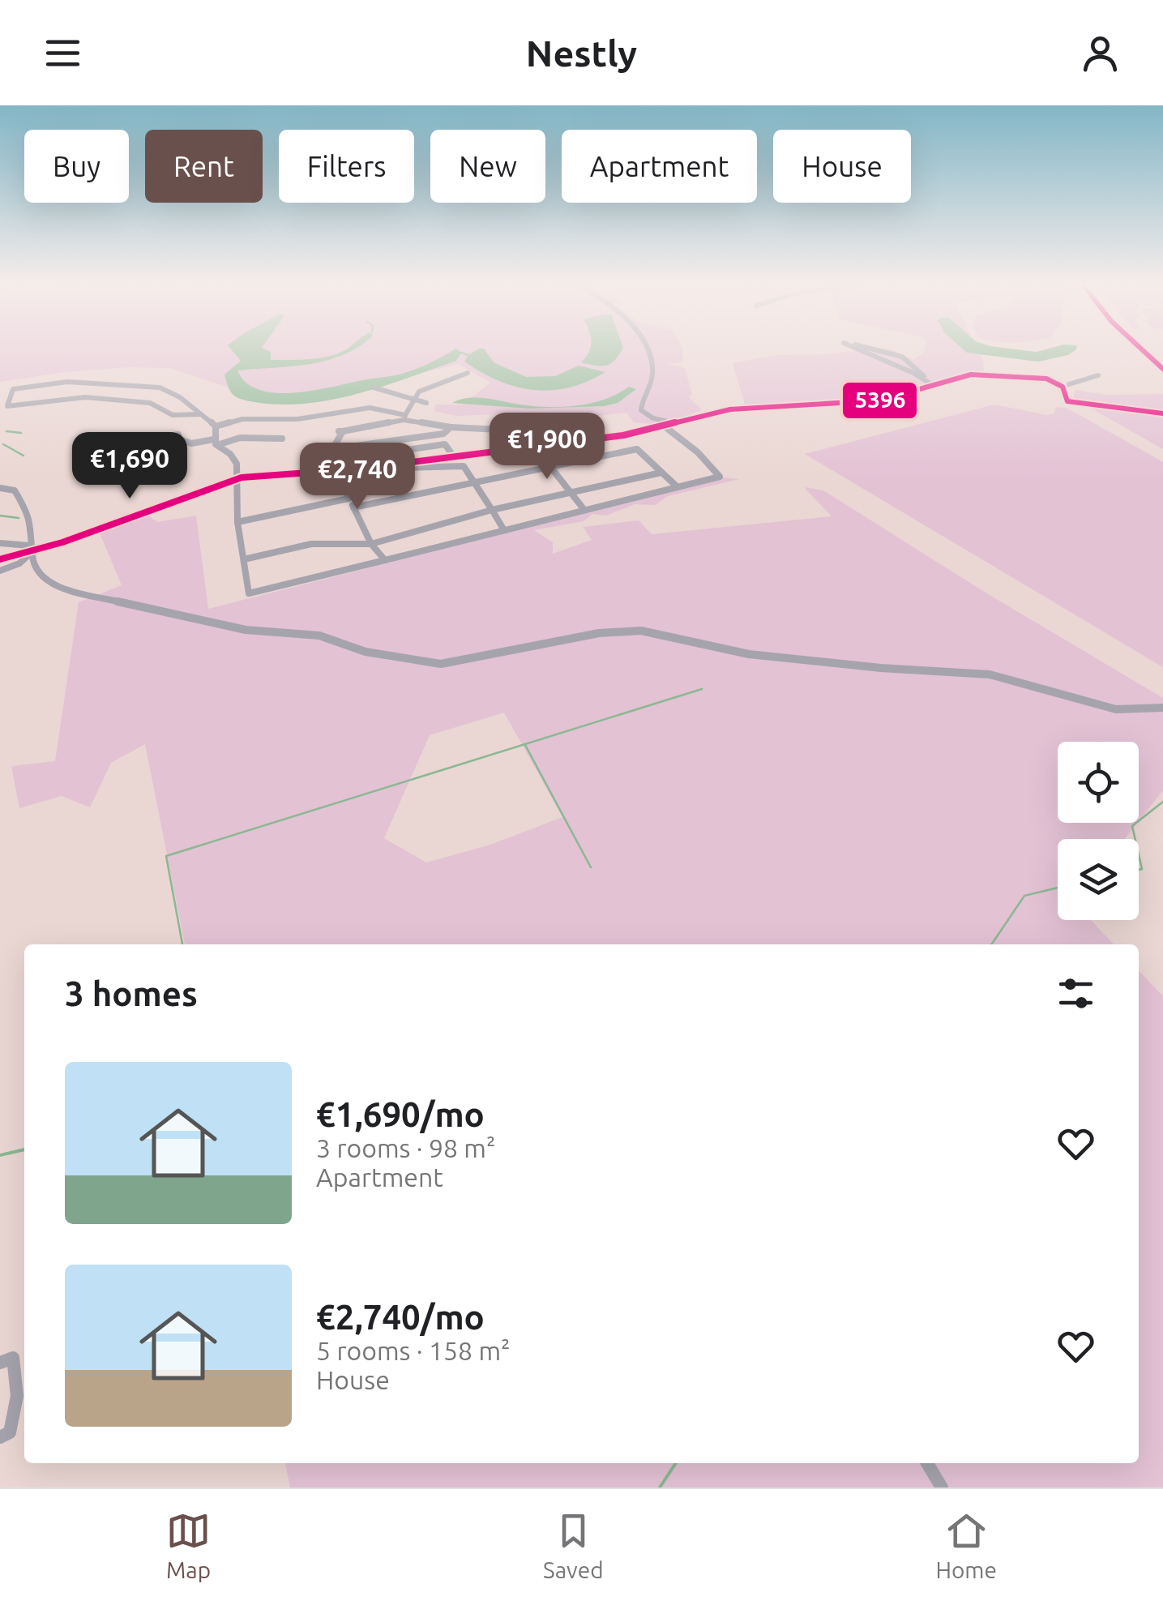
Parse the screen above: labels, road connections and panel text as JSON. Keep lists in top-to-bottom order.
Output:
{
  "lines": ["transit line 5396"],
  "page": {
    "header": "Nestly",
    "chip": [
      "Buy",
      "Rent",
      "Filters",
      "New",
      "Apartment",
      "House"
    ],
    "price": ["€1,900", "€1,690", "€2,740"],
    "heading": "3 homes",
    "list": [
      {
        "name": "€1,690/mo",
        "note": "3 rooms · 98 m² · Apartment"
      },
      {
        "name": "€2,740/mo",
        "note": "5 rooms · 158 m² · House"
      }
    ],
    "tabs": ["Map", "Saved", "Home"]
  }
}
